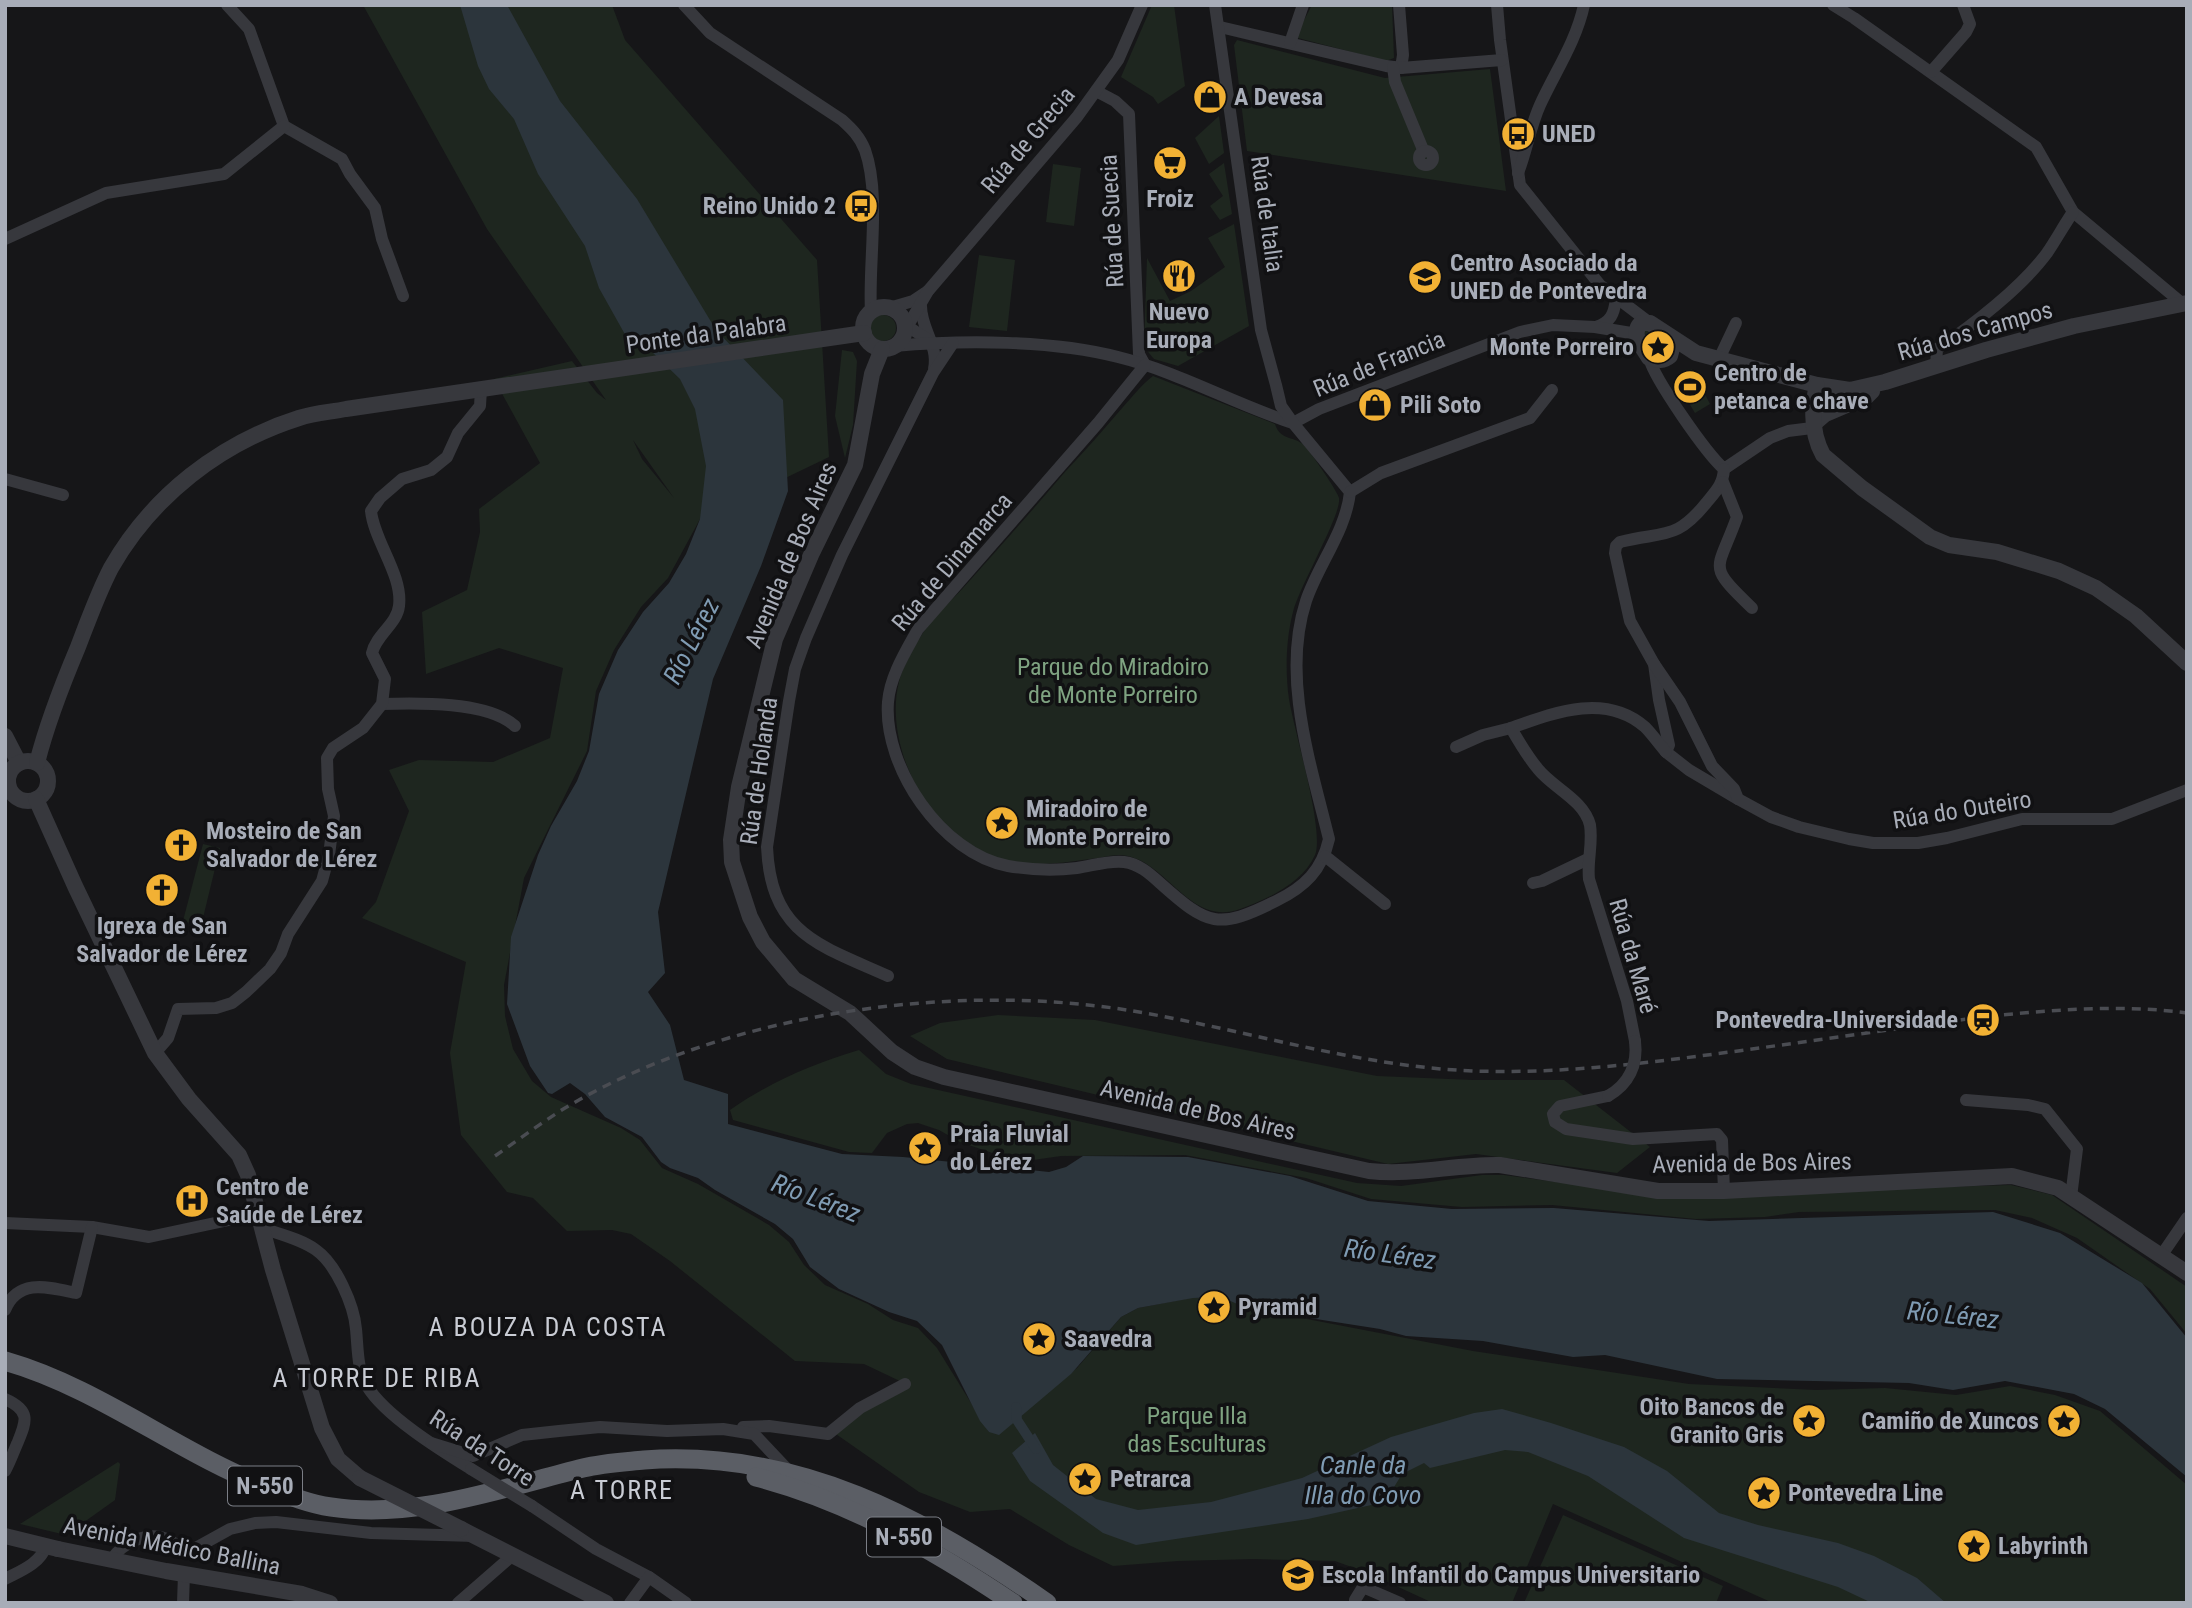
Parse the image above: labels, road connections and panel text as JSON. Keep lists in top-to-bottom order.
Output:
{
  "streets": {
    "highway": ["N-550"],
    "street": [
      "Rúa de Grecia",
      "Rúa de Italia",
      "Rúa de Suecia",
      "Rúa dos Campos",
      "Ponte da Palabra",
      "Rúa de Francia",
      "Avenida de Bos Aires",
      "Rúa de Dinamarca",
      "Rúa de Holanda",
      "Rúa do Outeiro",
      "Rúa da Maré",
      "Rúa da Torre",
      "Avenida Médico Ballina"
    ]
  },
  "crossings": [
    ["Rúa de Grecia", "Rúa de Suecia"],
    ["Rúa de Grecia", "Ponte da Palabra"],
    ["Rúa de Grecia", "Avenida de Bos Aires"],
    ["Rúa de Grecia", "Rúa de Holanda"],
    ["Rúa de Italia", "Rúa de Francia"],
    ["Rúa de Suecia", "Rúa de Francia"],
    ["Rúa de Suecia", "Rúa de Dinamarca"],
    ["Rúa dos Campos", "Rúa de Francia"],
    ["Ponte da Palabra", "Avenida de Bos Aires"],
    ["Rúa de Francia", "Rúa de Dinamarca"],
    ["Avenida de Bos Aires", "Rúa da Maré"]
  ],
  "districts": ["A BOUZA DA COSTA", "A TORRE DE RIBA", "A TORRE"],
  "water": ["Río Lérez", "Canle da Illa do Covo"],
  "parks": ["Parque do Miradoiro de Monte Porreiro", "Parque Illa das Esculturas"],
  "places": {
    "shop": ["A Devesa", "Pili Soto"],
    "bus stop": ["UNED", "Reino Unido 2"],
    "supermarket": ["Froiz"],
    "restaurant": ["Nuevo Europa"],
    "school or university": ["Centro Asociado da UNED de Pontevedra", "Escola Infantil do Campus Universitario"],
    "place": [
      "Monte Porreiro",
      "Miradoiro de Monte Porreiro",
      "Praia Fluvial do Lérez",
      "Pyramid",
      "Saavedra",
      "Oito Bancos de Granito Gris",
      "Camiño de Xuncos",
      "Petrarca",
      "Pontevedra Line",
      "Labyrinth"
    ],
    "sports": ["Centro de petanca e chave"],
    "church": ["Mosteiro de San Salvador de Lérez", "Igrexa de San Salvador de Lérez"],
    "station": ["Pontevedra-Universidade"],
    "hospital": ["Centro de Saúde de Lérez"]
  }
}
